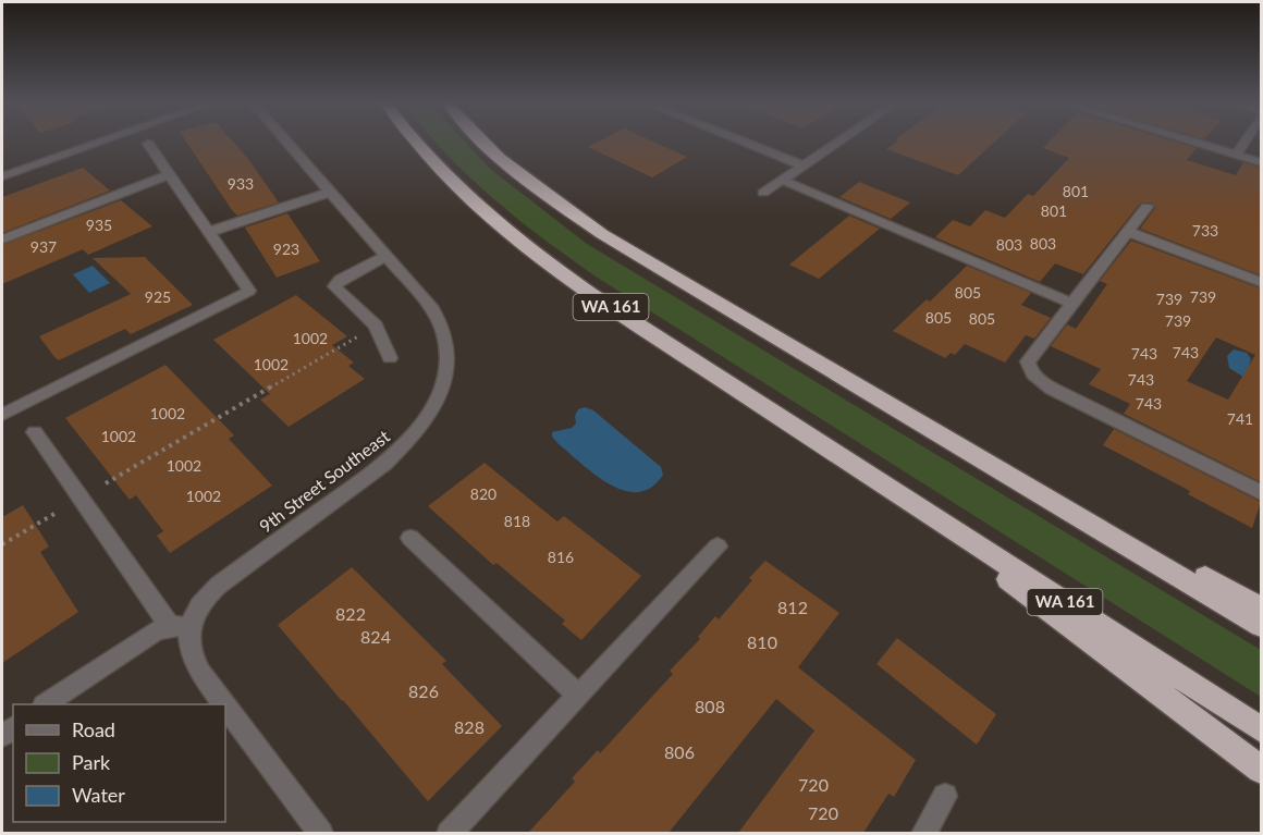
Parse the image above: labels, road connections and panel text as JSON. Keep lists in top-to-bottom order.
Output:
{
  "streets": {
    "highway": ["WA 161"],
    "street": ["9th Street Southeast"]
  },
  "house_numbers": [
    "933",
    "801",
    "801",
    "935",
    "733",
    "803",
    "803",
    "937",
    "923",
    "805",
    "925",
    "739",
    "739",
    "805",
    "805",
    "739",
    "1002",
    "743",
    "743",
    "1002",
    "743",
    "743",
    "1002",
    "741",
    "1002",
    "1002",
    "820",
    "1002",
    "818",
    "816",
    "812",
    "822",
    "824",
    "810",
    "826",
    "808",
    "828",
    "806",
    "720",
    "720"
  ],
  "legend": ["Road", "Park", "Water"]
}
